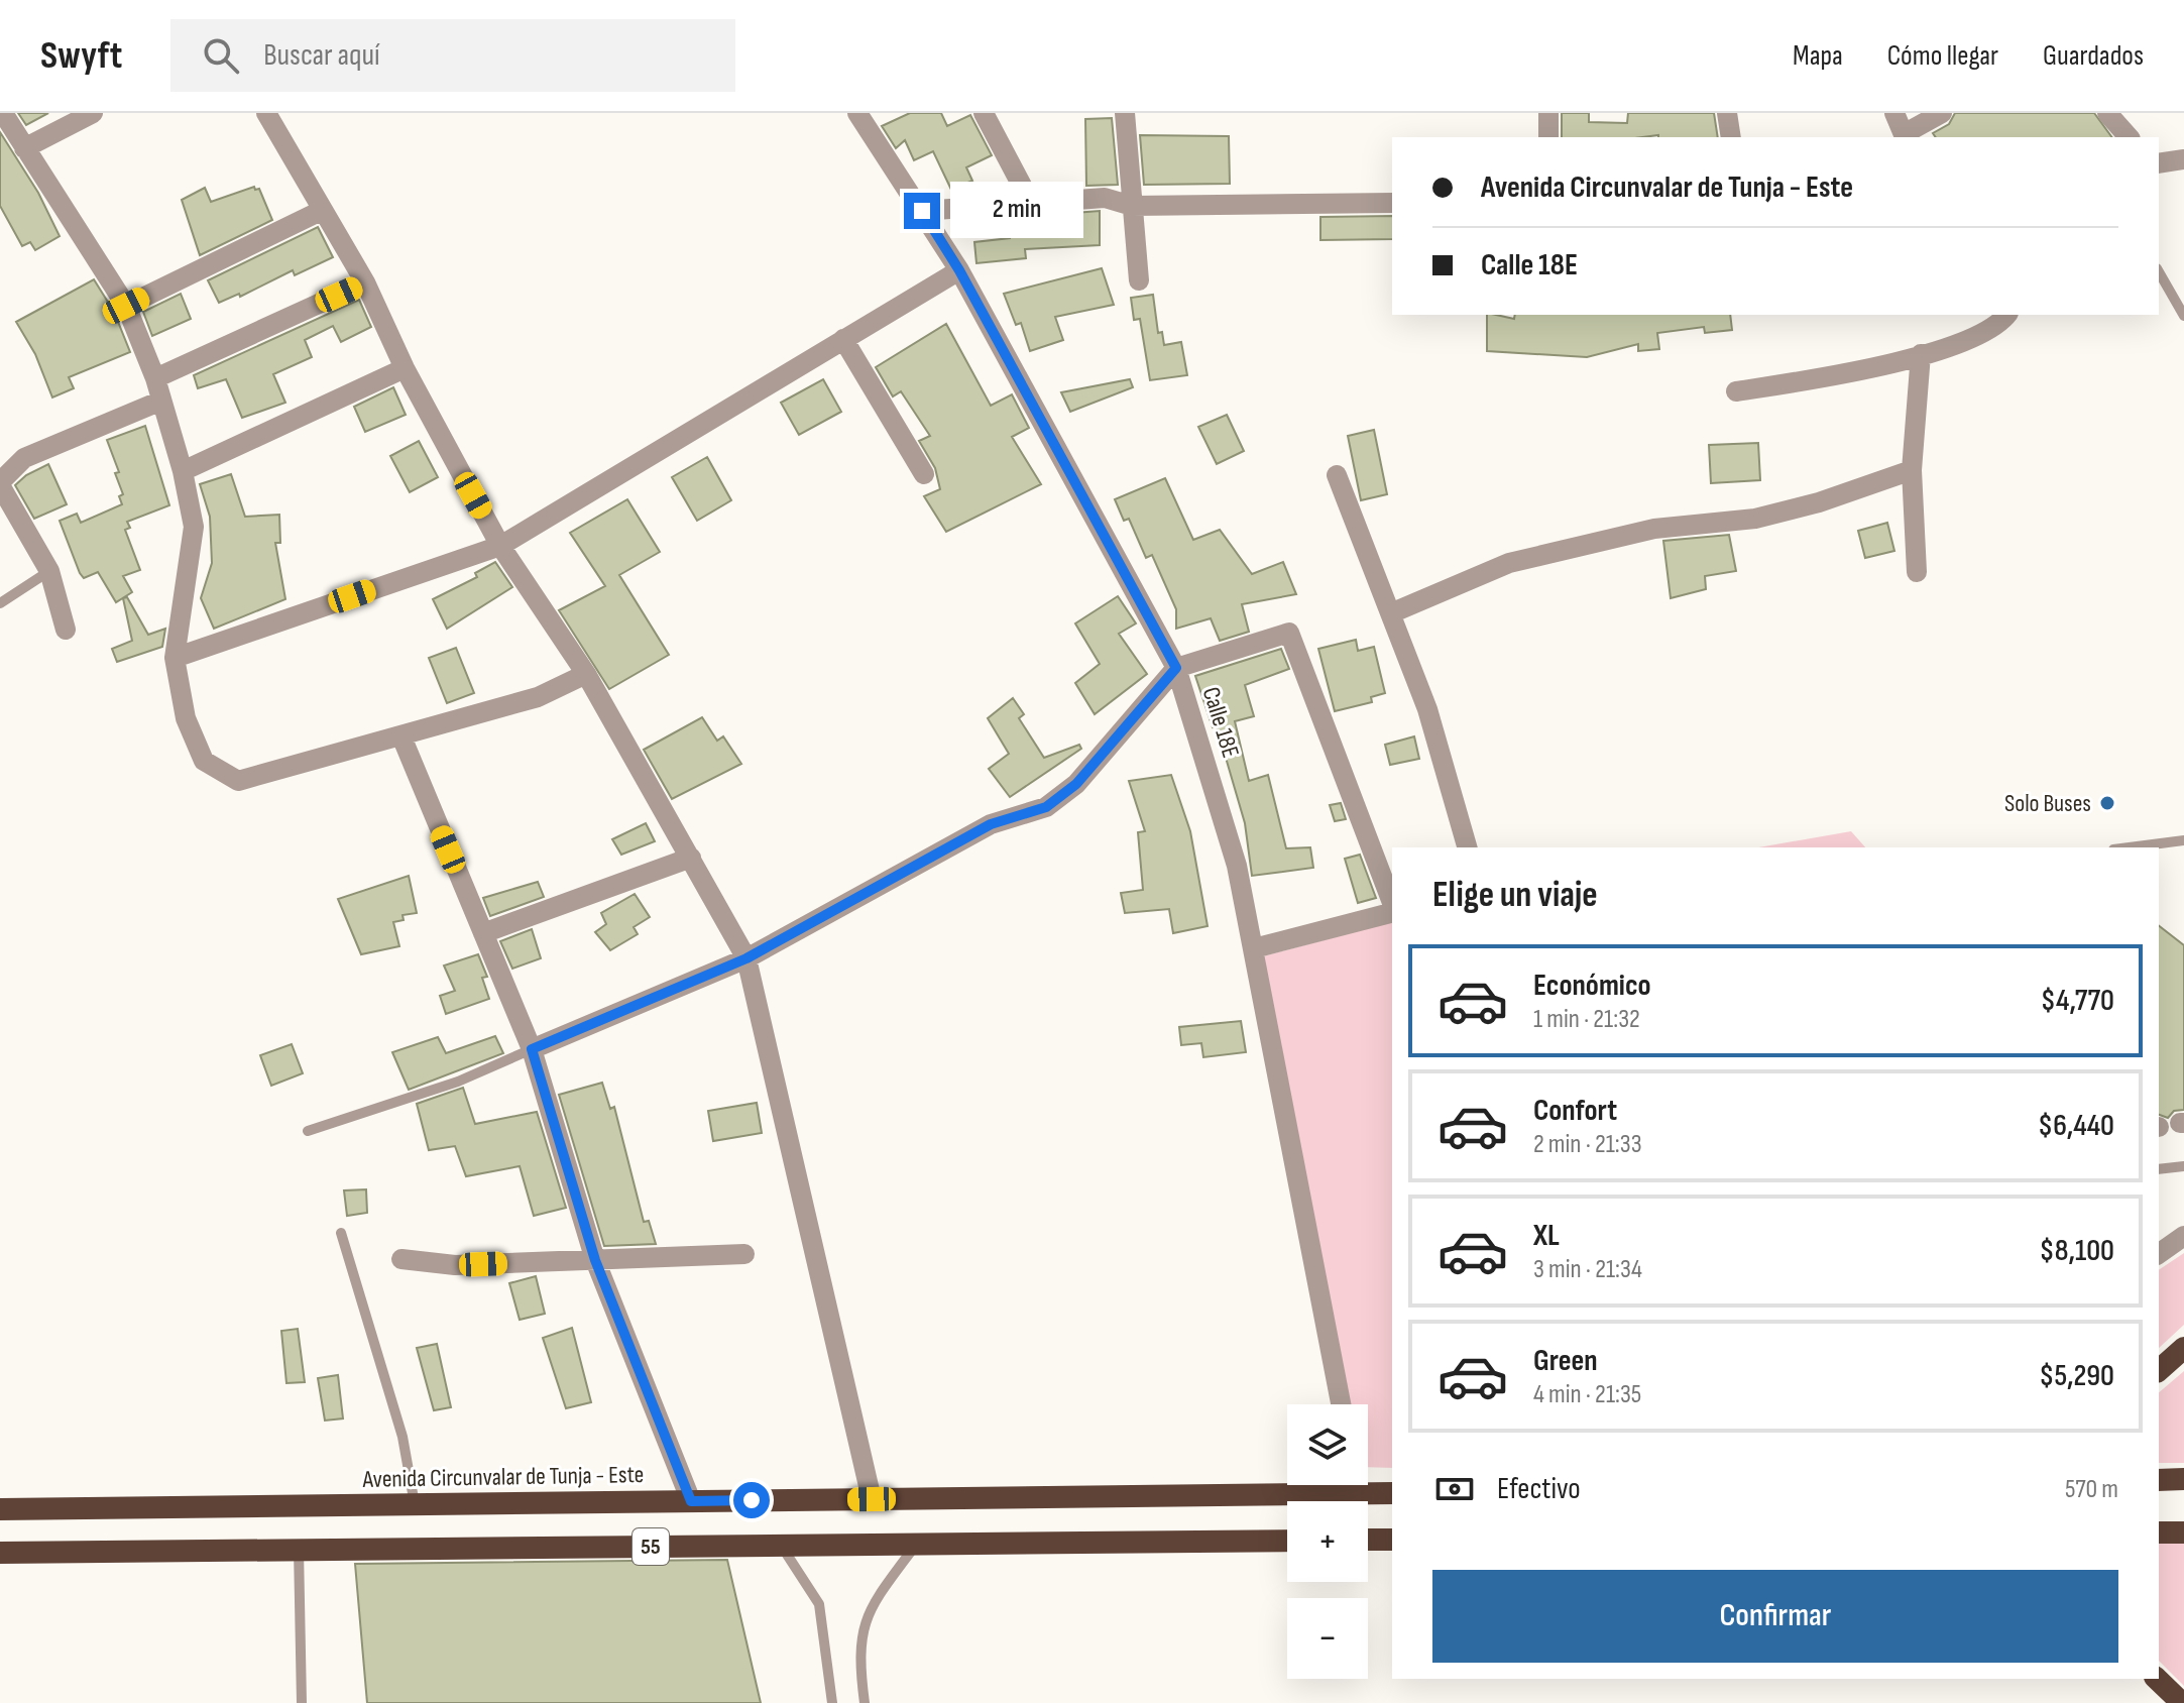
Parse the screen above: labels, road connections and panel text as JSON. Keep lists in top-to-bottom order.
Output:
{
  "streets": {
    "highway": ["Avenida Circunvalar de Tunja - Este", "55"],
    "street": ["Calle 18E"]
  },
  "places": ["Solo Buses"],
  "page": {
    "header": "Swyft",
    "search": "Buscar aquí",
    "nav": ["Mapa", "Cómo llegar", "Guardados"],
    "banner": ["Avenida Circunvalar de Tunja - Este", "Calle 18E"],
    "bubble": "2 min",
    "heading": "Elige un viaje",
    "list": [
      {
        "name": "Económico",
        "note": "1 min · 21:32",
        "value": "$4,770"
      },
      {
        "name": "Confort",
        "note": "2 min · 21:33",
        "value": "$6,440"
      },
      {
        "name": "XL",
        "note": "3 min · 21:34",
        "value": "$8,100"
      },
      {
        "name": "Green",
        "note": "4 min · 21:35",
        "value": "$5,290"
      }
    ],
    "map_buttons": ["+", "−"],
    "pay": ["Efectivo", "570 m"],
    "buttons": "Confirmar"
  }
}
